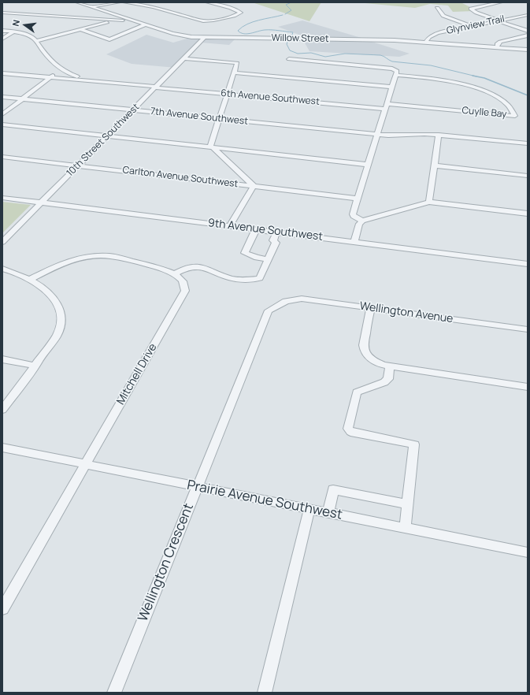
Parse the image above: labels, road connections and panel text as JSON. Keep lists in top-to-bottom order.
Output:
{
  "streets": {
    "street": [
      "Glynview Trail",
      "Willow Street",
      "6th Avenue Southwest",
      "Cuylle Bay",
      "7th Avenue Southwest",
      "10th Street Southwest",
      "Carlton Avenue Southwest",
      "9th Avenue Southwest",
      "Wellington Avenue",
      "Mitchell Drive",
      "Prairie Avenue Southwest",
      "Wellington Crescent"
    ]
  },
  "crossings": [
    ["Glynview Trail", "Willow Street"],
    ["Willow Street", "10th Street Southwest"],
    ["6th Avenue Southwest", "Cuylle Bay"],
    ["6th Avenue Southwest", "10th Street Southwest"],
    ["7th Avenue Southwest", "10th Street Southwest"],
    ["10th Street Southwest", "Carlton Avenue Southwest"],
    ["10th Street Southwest", "9th Avenue Southwest"],
    ["Wellington Avenue", "Wellington Crescent"],
    ["Mitchell Drive", "Prairie Avenue Southwest"],
    ["Prairie Avenue Southwest", "Wellington Crescent"]
  ],
  "north": "left"
}
